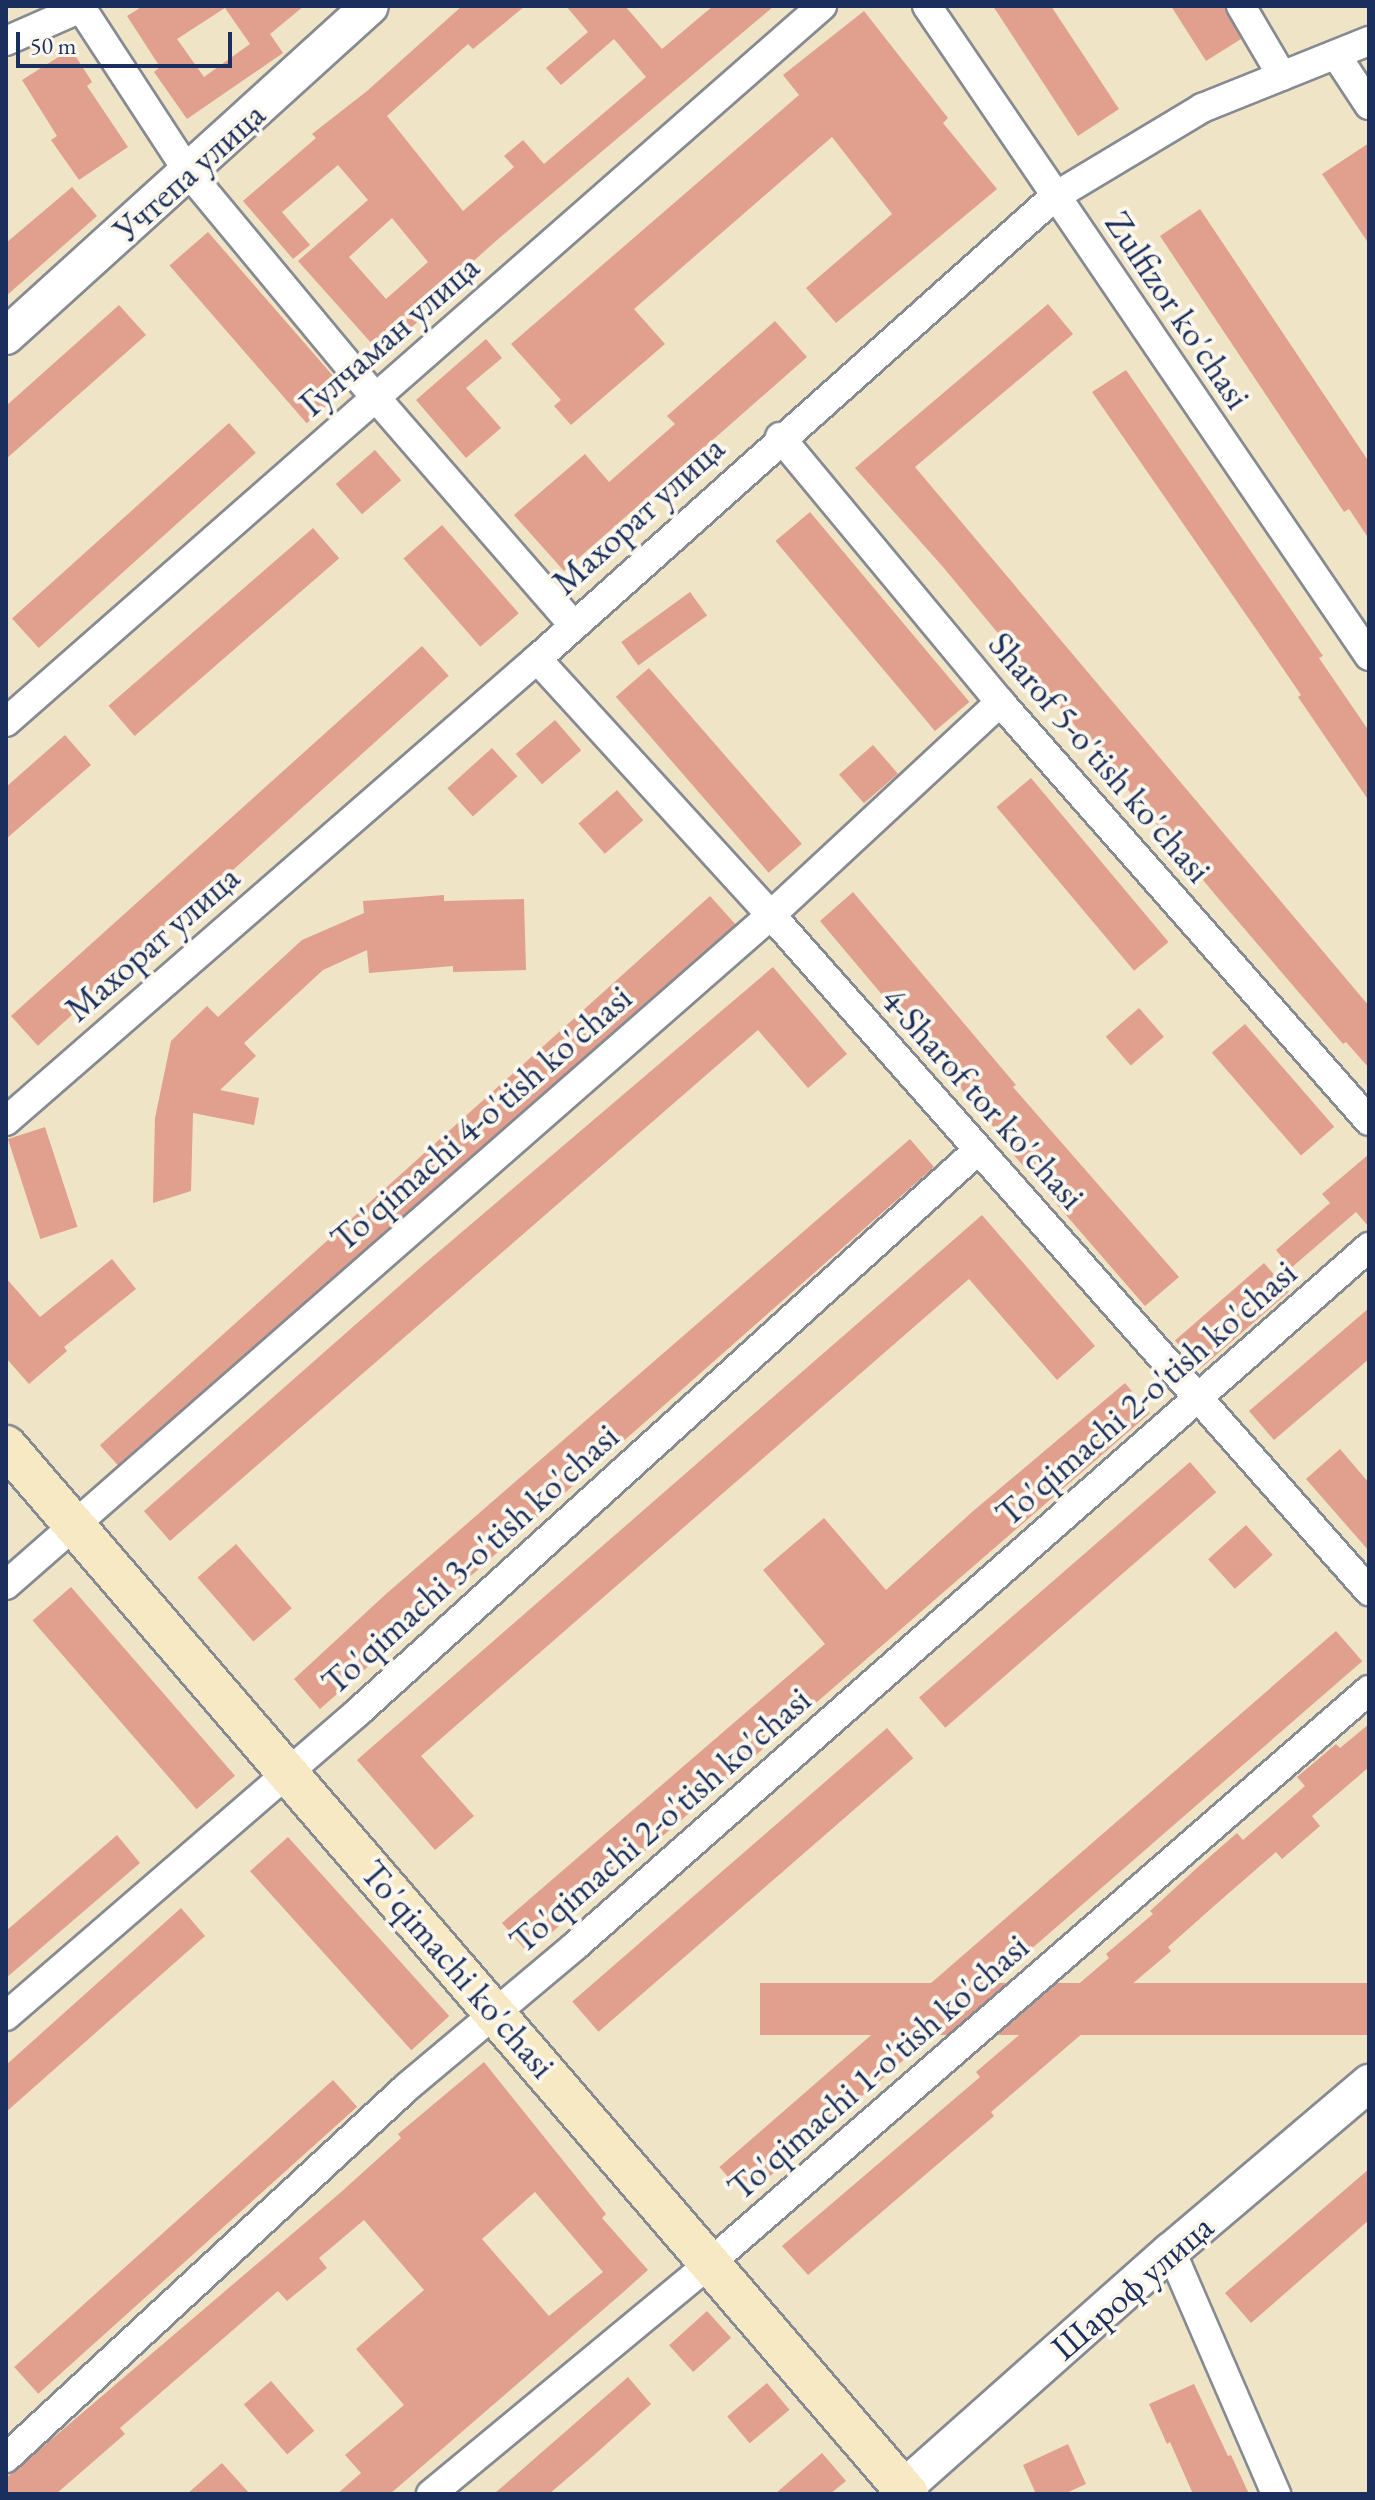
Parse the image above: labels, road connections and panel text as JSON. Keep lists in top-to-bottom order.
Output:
{
  "streets": {
    "main road": ["To'qimachi ko'chasi"],
    "street": [
      "Учтепа улица",
      "Zulfizor ko'chasi",
      "Гулчаман улица",
      "Махорат улица",
      "Sharof 5-o'tish ko'chasi",
      "4-Sharof tor ko'chasi",
      "To'qimachi 4-o'tish ko'chasi",
      "To'qimachi 2-o'tish ko'chasi",
      "To'qimachi 3-o'tish ko'chasi",
      "To'qimachi 1-o'tish ko'chasi",
      "Шароф улица"
    ]
  },
  "crossings": [
    ["Zulfizor ko'chasi", "Махорат улица"],
    ["Махорат улица", "Sharof 5-o'tish ko'chasi"],
    ["Махорат улица", "4-Sharof tor ko'chasi"],
    ["Sharof 5-o'tish ko'chasi", "To'qimachi 4-o'tish ko'chasi"],
    ["4-Sharof tor ko'chasi", "To'qimachi 4-o'tish ko'chasi"],
    ["4-Sharof tor ko'chasi", "To'qimachi 2-o'tish ko'chasi"],
    ["4-Sharof tor ko'chasi", "To'qimachi 3-o'tish ko'chasi"],
    ["To'qimachi 4-o'tish ko'chasi", "To'qimachi ko'chasi"],
    ["To'qimachi 2-o'tish ko'chasi", "To'qimachi ko'chasi"],
    ["To'qimachi 3-o'tish ko'chasi", "To'qimachi ko'chasi"],
    ["To'qimachi ko'chasi", "To'qimachi 1-o'tish ko'chasi"],
    ["To'qimachi ko'chasi", "Шароф улица"]
  ],
  "scale_bar": "50 m"
}
